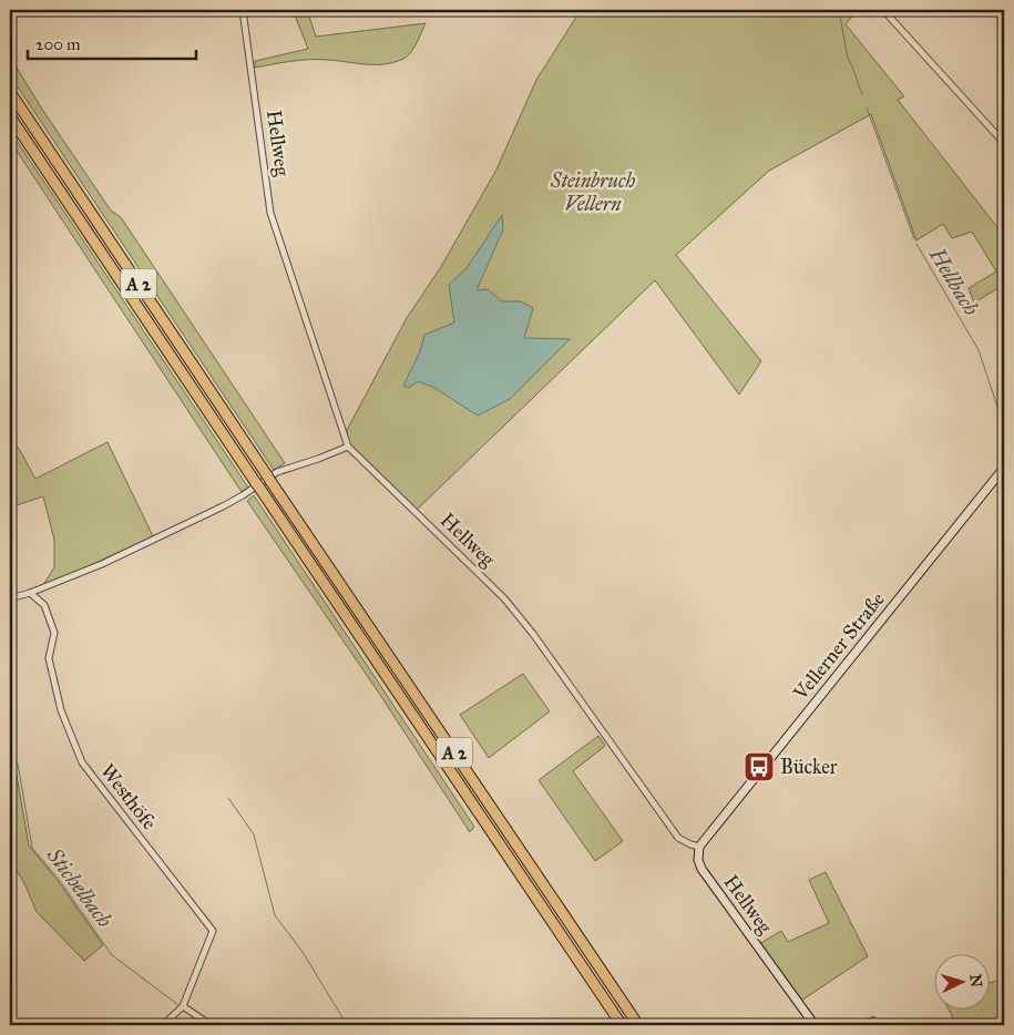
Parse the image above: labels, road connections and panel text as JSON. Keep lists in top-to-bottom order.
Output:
{
  "streets": {
    "highway": ["A 2"],
    "main road": ["Hellweg", "Vellerner Straße"],
    "street": ["Westhöfe"]
  },
  "crossings": [
    ["Hellweg", "Vellerner Straße"]
  ],
  "water": ["Hellbach", "Stichelbach"],
  "parks": ["Steinbruch Vellern"],
  "places": {
    "bus stop": ["Bücker"]
  },
  "scale_bar": "200 m",
  "north": "right"
}
